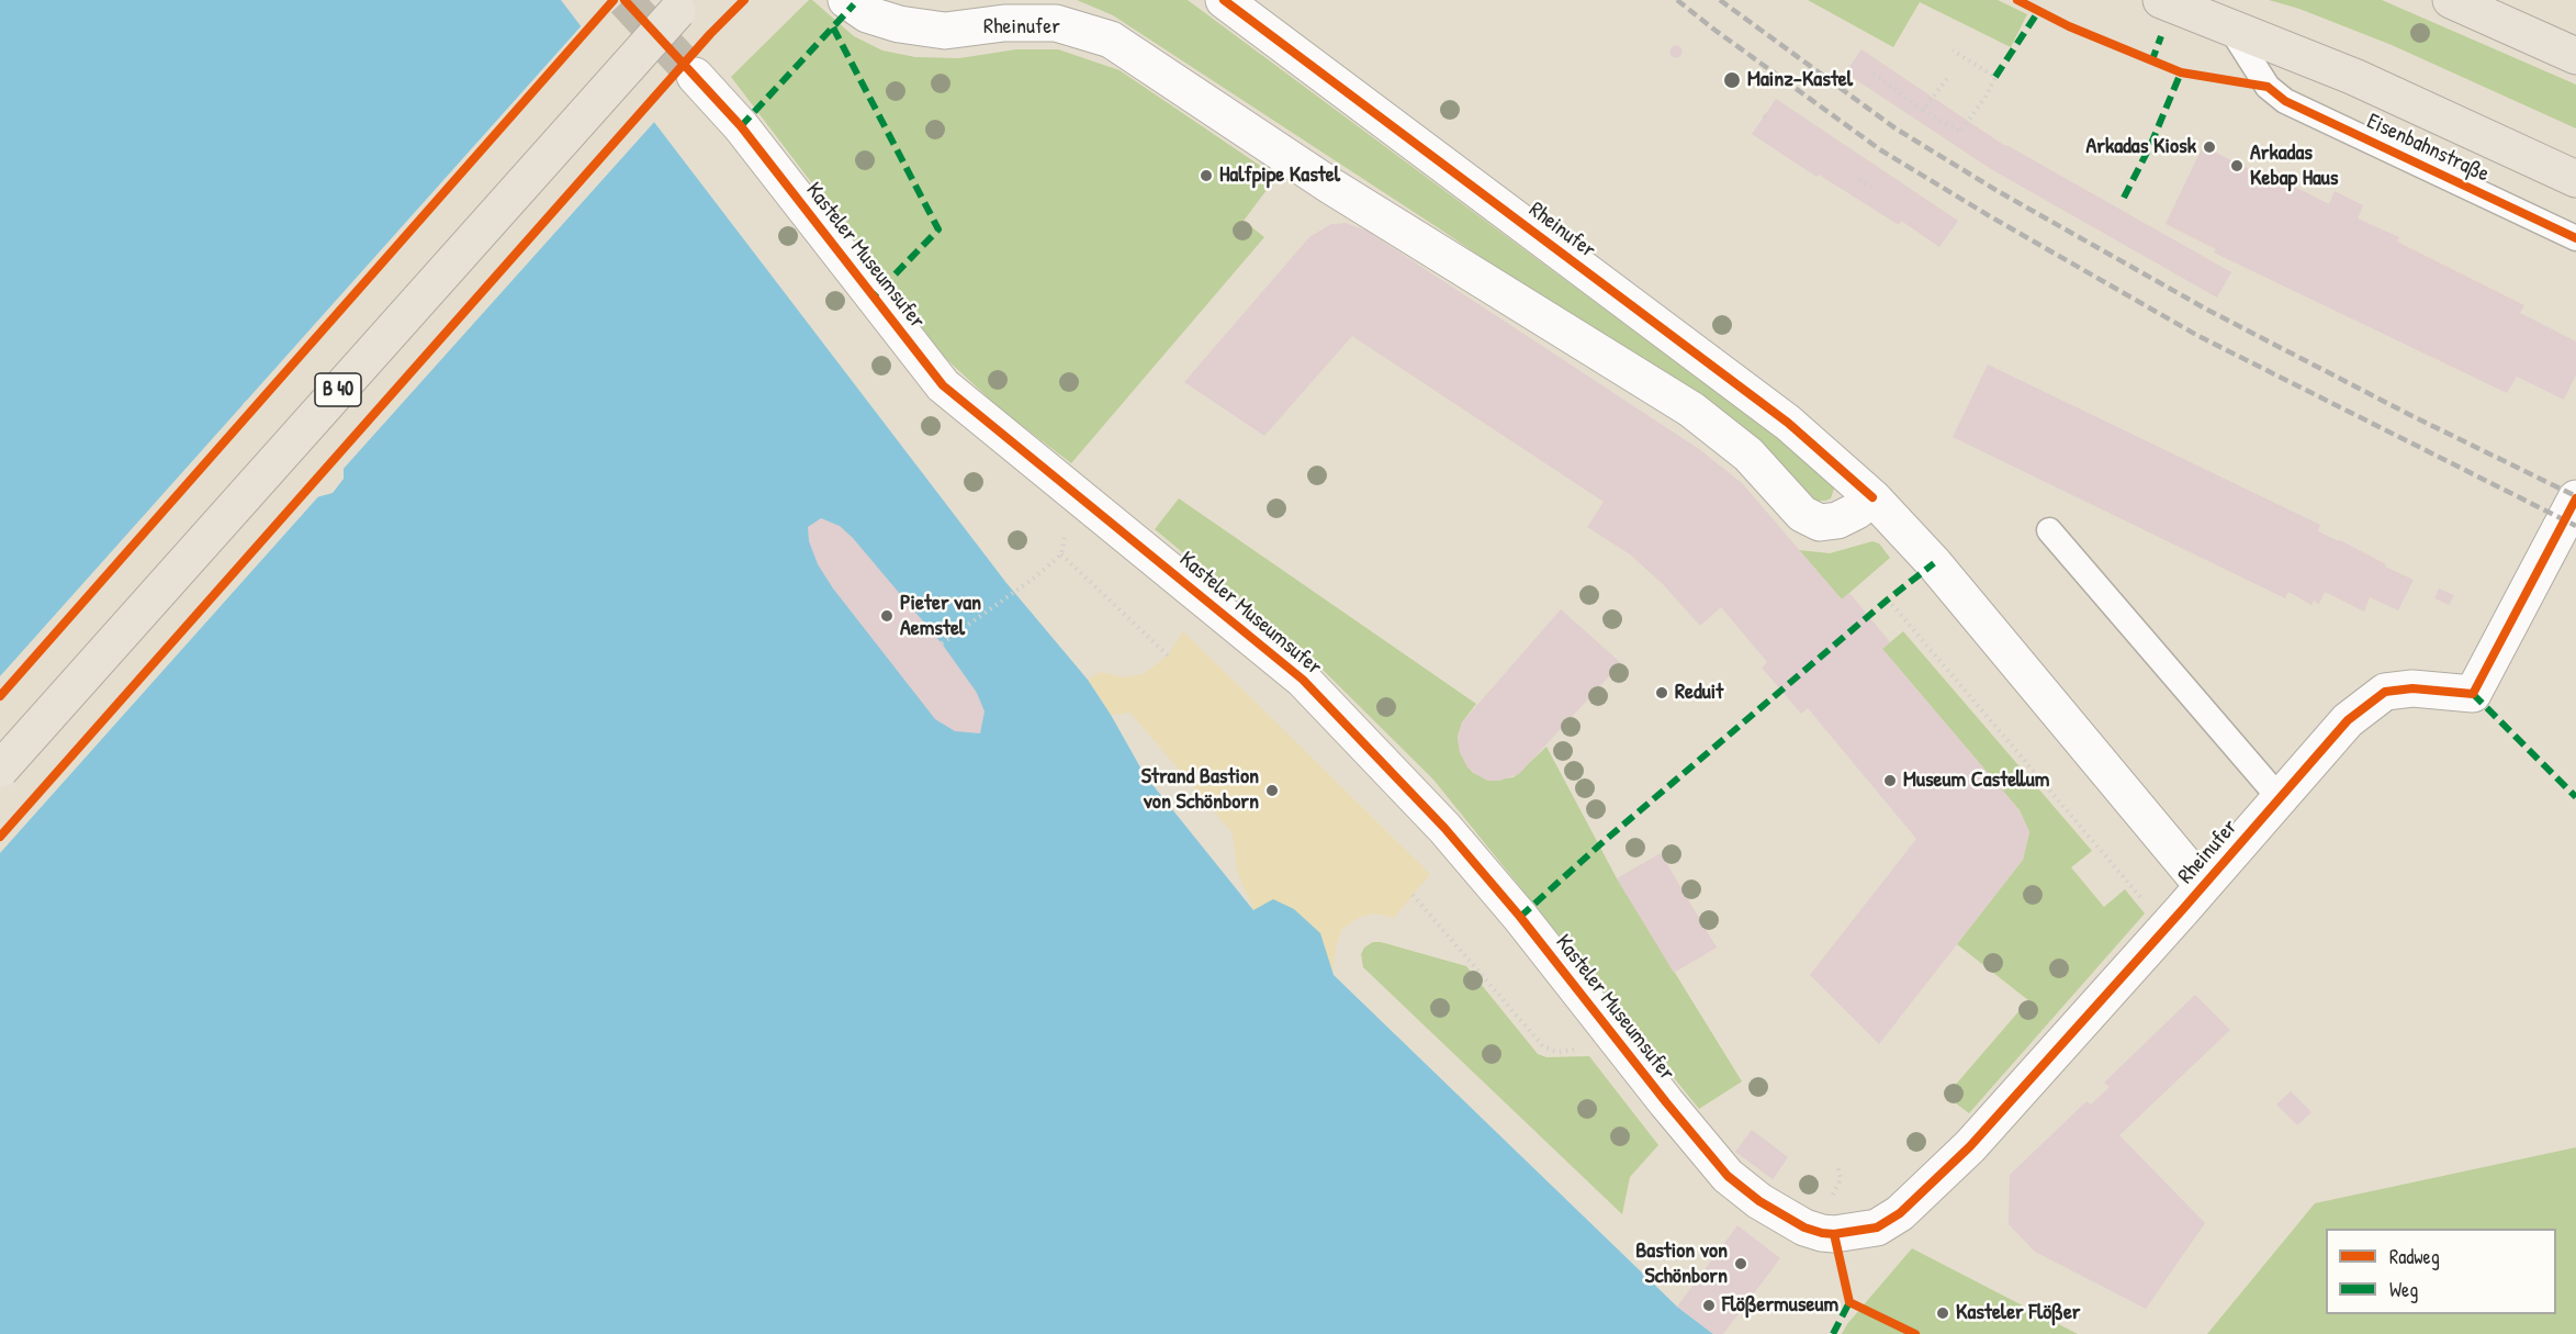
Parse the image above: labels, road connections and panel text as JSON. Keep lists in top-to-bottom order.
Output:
{
  "streets": {
    "main road": ["Eisenbahnstraße", "B 40"],
    "street": ["Rheinufer", "Kasteler Museumsufer"]
  },
  "crossings": [
    ["Rheinufer", "Kasteler Museumsufer"]
  ],
  "places": [
    "Mainz-Kastel",
    "Arkadas Kiosk",
    "Arkadas Kebap Haus",
    "Halfpipe Kastel",
    "Pieter van Aemstel",
    "Reduit",
    "Museum Castellum",
    "Strand Bastion von Schönborn",
    "Bastion von Schönborn",
    "Flößermuseum",
    "Kasteler Flößer"
  ],
  "legend": ["Radweg", "Weg"]
}
